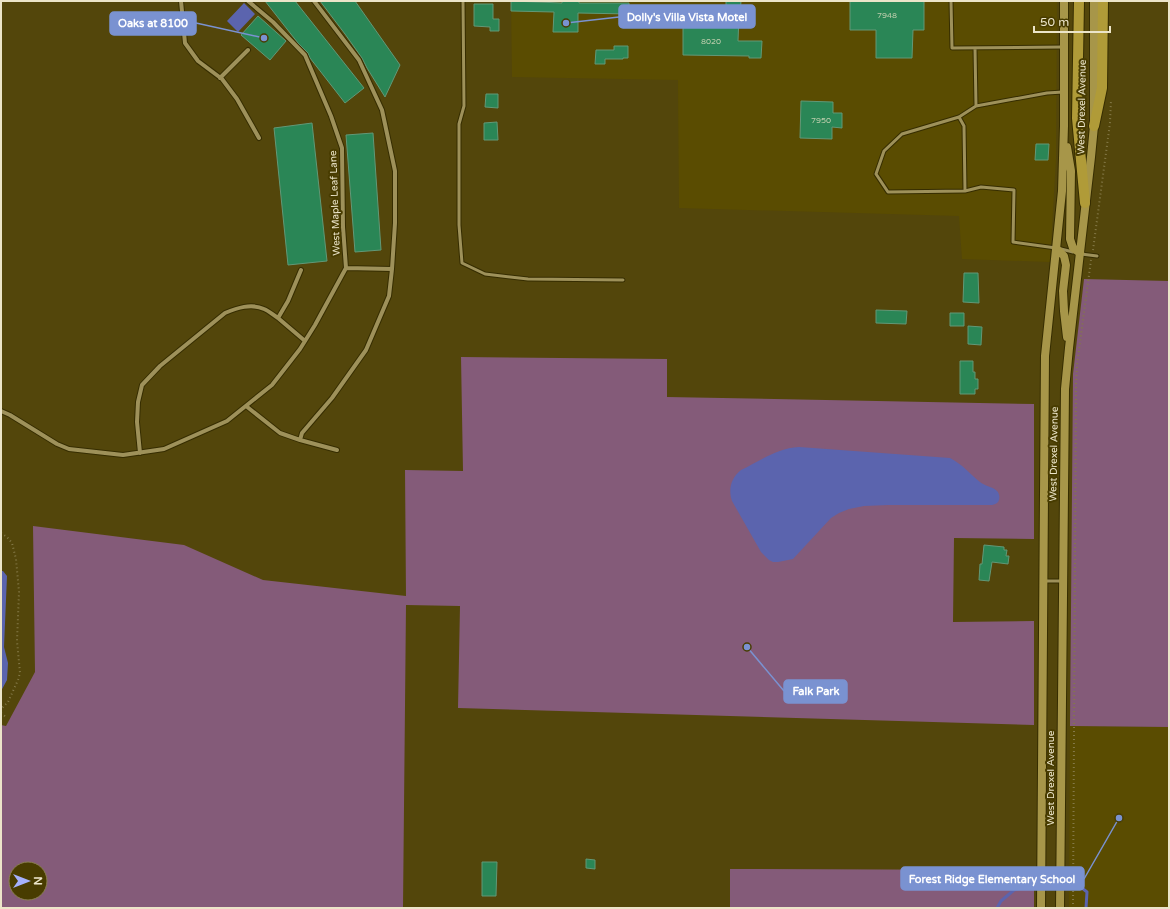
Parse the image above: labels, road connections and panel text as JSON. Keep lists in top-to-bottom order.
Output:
{
  "streets": {
    "street": ["West Drexel Avenue", "West Maple Leaf Lane"]
  },
  "places": [
    "Dolly's Villa Vista Motel",
    "Oaks at 8100",
    "Falk Park",
    "Forest Ridge Elementary School"
  ],
  "house_numbers": ["7948", "8020", "7950"],
  "scale_bar": "50 m",
  "north": "right"
}
